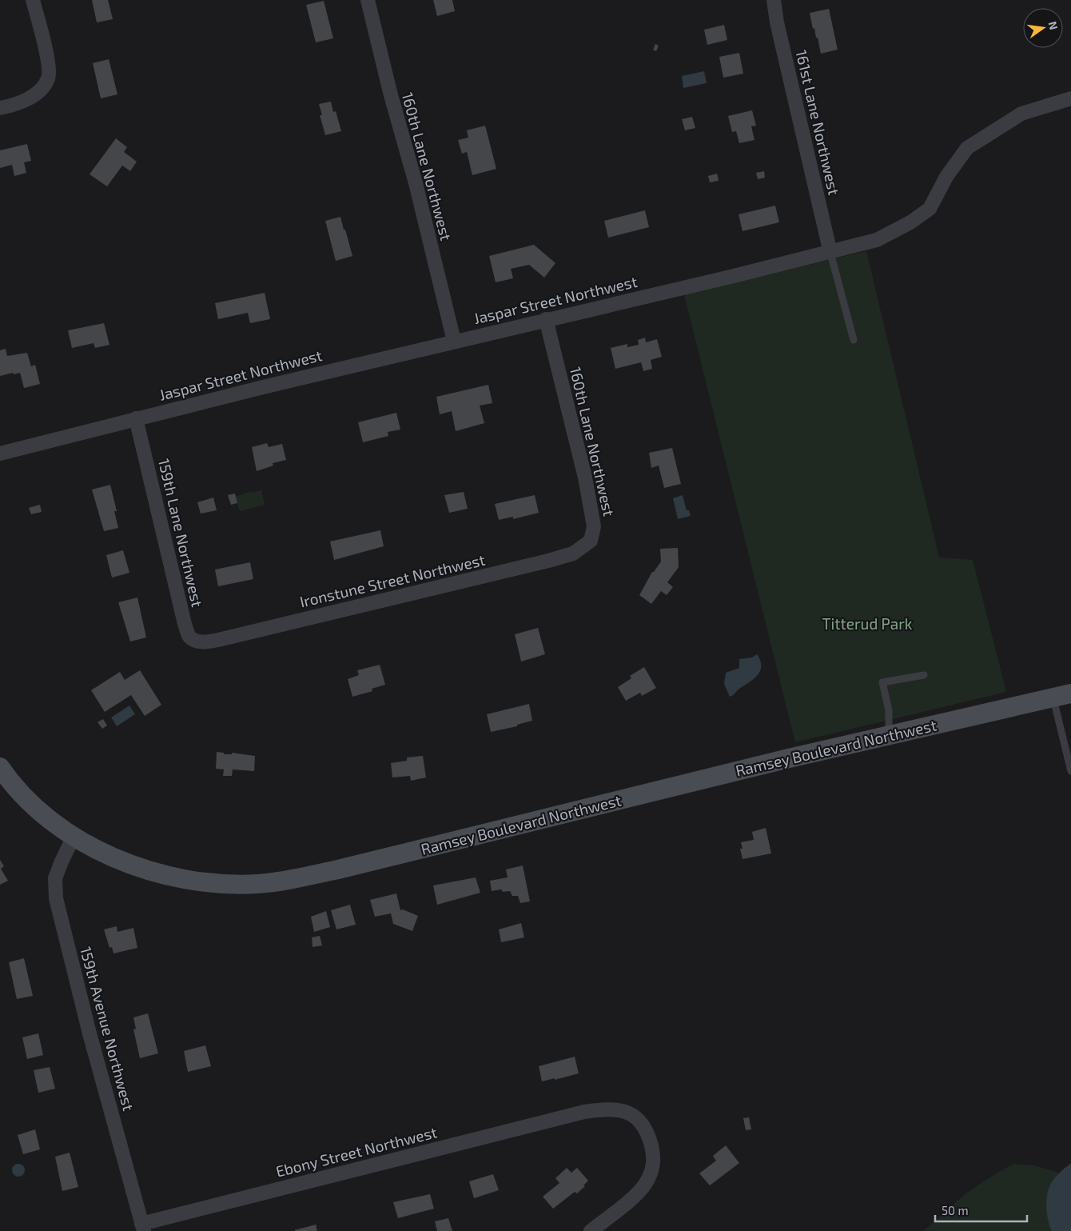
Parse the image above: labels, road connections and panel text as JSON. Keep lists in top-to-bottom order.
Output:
{
  "streets": {
    "street": [
      "161st Lane Northwest",
      "160th Lane Northwest",
      "Jaspar Street Northwest",
      "159th Lane Northwest",
      "Ironstune Street Northwest",
      "Ramsey Boulevard Northwest",
      "159th Avenue Northwest",
      "Ebony Street Northwest"
    ]
  },
  "crossings": [
    ["161st Lane Northwest", "Jaspar Street Northwest"],
    ["160th Lane Northwest", "Jaspar Street Northwest"],
    ["160th Lane Northwest", "Ironstune Street Northwest"],
    ["Jaspar Street Northwest", "159th Lane Northwest"],
    ["159th Lane Northwest", "Ironstune Street Northwest"],
    ["Ramsey Boulevard Northwest", "159th Avenue Northwest"],
    ["159th Avenue Northwest", "Ebony Street Northwest"]
  ],
  "parks": ["Titterud Park"],
  "scale_bar": "50 m",
  "north": "right"
}
